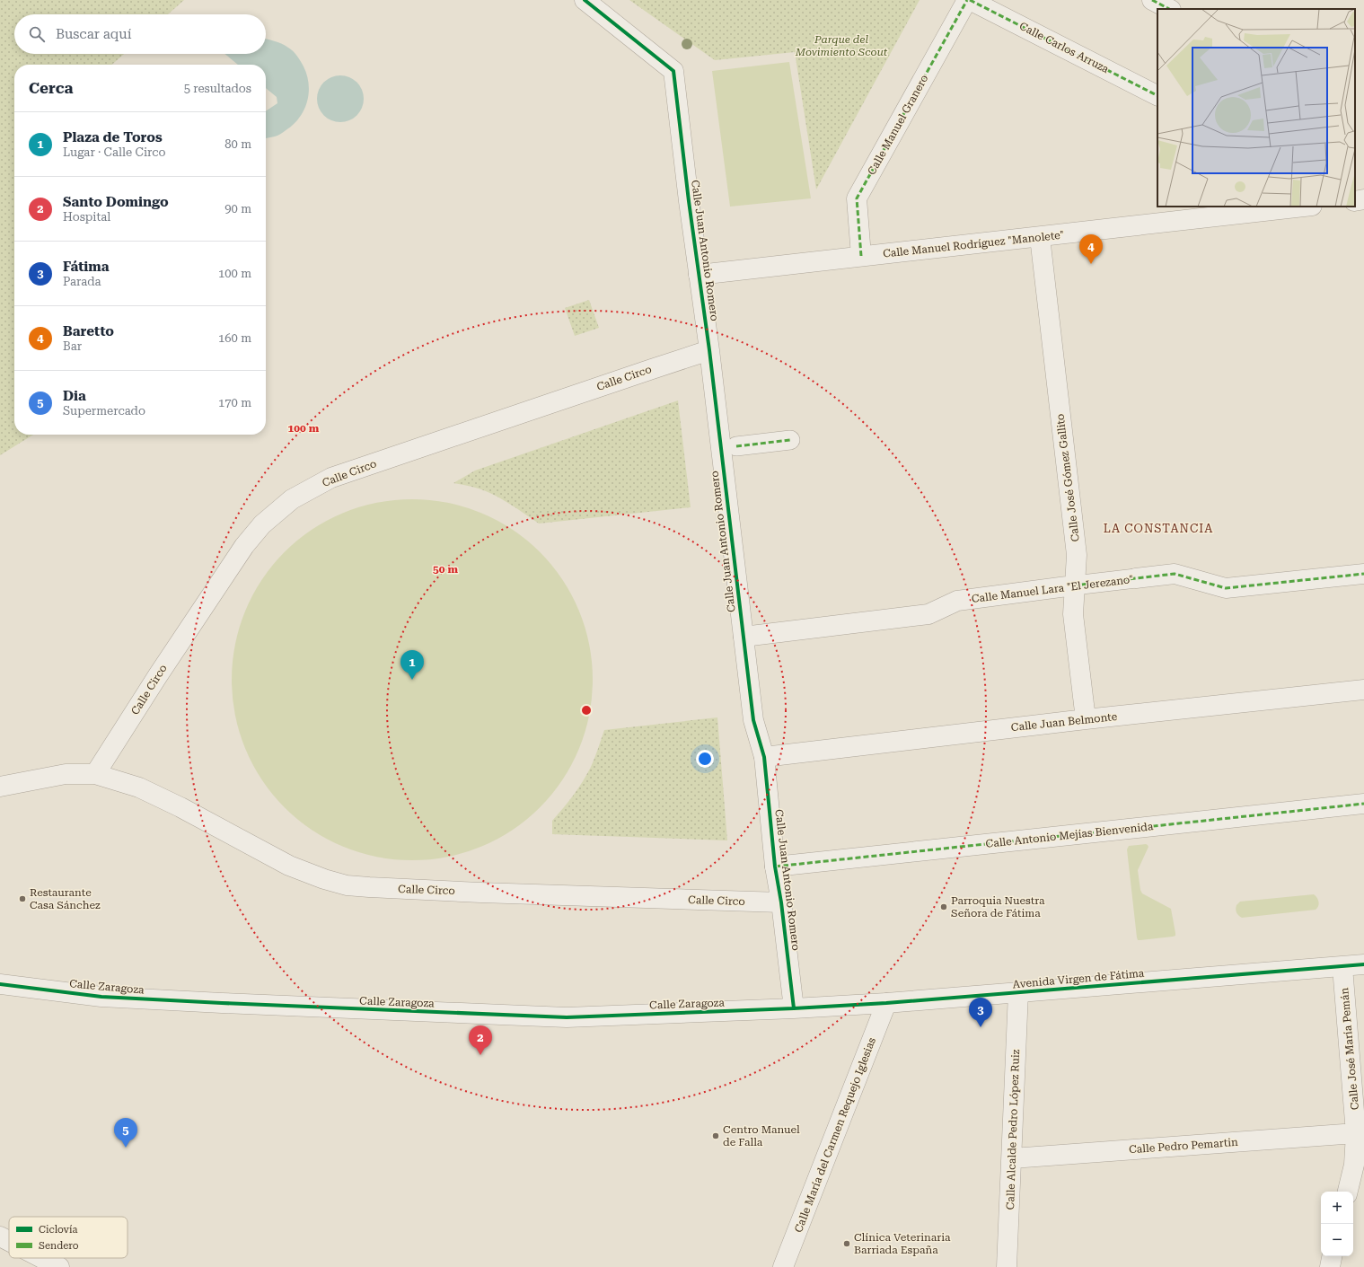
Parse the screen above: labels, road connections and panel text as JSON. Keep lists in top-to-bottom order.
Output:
{
  "streets": {
    "street": [
      "Calle Carlos Arruza",
      "Calle Manuel Granero",
      "Calle Manuel Rodríguez \"Manolete\"",
      "Calle Juan Antonio Romero",
      "Calle Circo",
      "Calle José Gómez Gallito",
      "Calle Manuel Lara \"El Jerezano\"",
      "Calle Juan Belmonte",
      "Calle Antonio Mejías Bienvenida",
      "Avenida Virgen de Fátima",
      "Calle Zaragoza",
      "Calle José María Pemán",
      "Calle Alcalde Pedro López Ruiz",
      "Calle María del Carmen Requejo Iglesias",
      "Calle Pedro Pemartin"
    ]
  },
  "crossings": [
    ["Calle Manuel Granero", "Calle Manuel Rodríguez \"Manolete\""],
    ["Calle Manuel Rodríguez \"Manolete\"", "Calle Juan Antonio Romero"],
    ["Calle Manuel Rodríguez \"Manolete\"", "Calle José Gómez Gallito"],
    ["Calle Juan Antonio Romero", "Calle Circo"],
    ["Calle Juan Antonio Romero", "Calle Manuel Lara \"El Jerezano\""],
    ["Calle Juan Antonio Romero", "Calle Juan Belmonte"],
    ["Calle Juan Antonio Romero", "Calle Antonio Mejías Bienvenida"],
    ["Calle Juan Antonio Romero", "Avenida Virgen de Fátima"],
    ["Calle Juan Antonio Romero", "Calle Zaragoza"],
    ["Calle José Gómez Gallito", "Calle Manuel Lara \"El Jerezano\""],
    ["Calle José Gómez Gallito", "Calle Juan Belmonte"],
    ["Avenida Virgen de Fátima", "Calle Zaragoza"],
    ["Avenida Virgen de Fátima", "Calle José María Pemán"],
    ["Avenida Virgen de Fátima", "Calle Alcalde Pedro López Ruiz"],
    ["Avenida Virgen de Fátima", "Calle María del Carmen Requejo Iglesias"],
    ["Calle José María Pemán", "Calle Pedro Pemartin"],
    ["Calle Alcalde Pedro López Ruiz", "Calle Pedro Pemartin"]
  ],
  "districts": ["LA CONSTANCIA"],
  "parks": ["Parque del Movimiento Scout"],
  "places": [
    "Restaurante Casa Sánchez",
    "Parroquia Nuestra Señora de Fátima",
    "Centro Manuel de Falla",
    "Clínica Veterinaria Barriada España"
  ],
  "legend": ["Ciclovía", "Sendero"],
  "page": {
    "search": "Buscar aquí",
    "heading": ["Cerca", "5 resultados"],
    "list": [
      {
        "mark": "1",
        "name": "Plaza de Toros",
        "note": "Lugar · Calle Circo",
        "value": "80 m"
      },
      {
        "mark": "2",
        "name": "Santo Domingo",
        "note": "Hospital",
        "value": "90 m"
      },
      {
        "mark": "3",
        "name": "Fátima",
        "note": "Parada",
        "value": "100 m"
      },
      {
        "mark": "4",
        "name": "Baretto",
        "note": "Bar",
        "value": "160 m"
      },
      {
        "mark": "5",
        "name": "Dia",
        "note": "Supermercado",
        "value": "170 m"
      }
    ],
    "pins": [
      "4",
      "1",
      "3",
      "2",
      "5"
    ],
    "map_buttons": ["+", "−"]
  },
  "rings": ["100 m", "50 m"]
}
